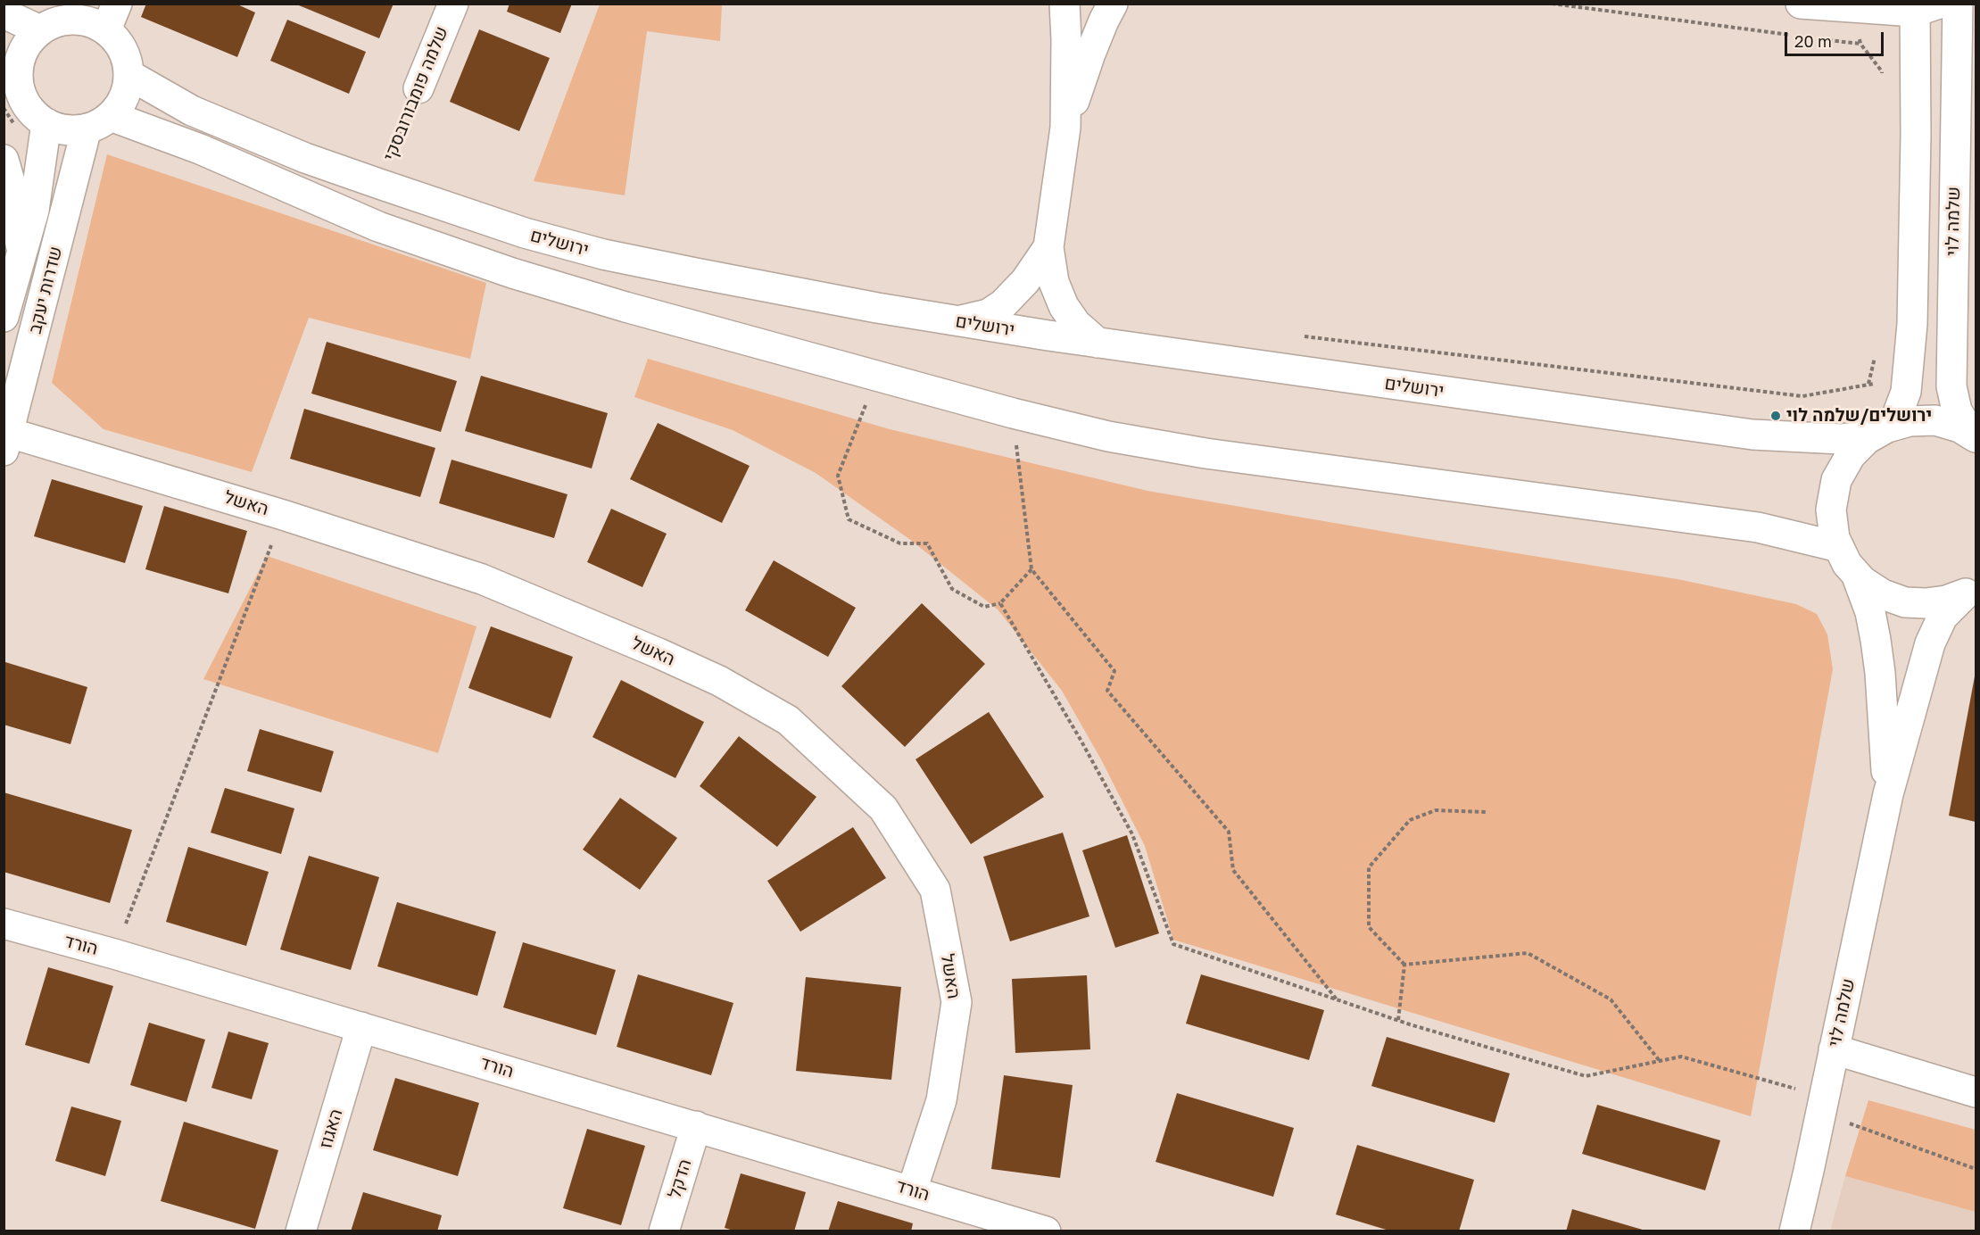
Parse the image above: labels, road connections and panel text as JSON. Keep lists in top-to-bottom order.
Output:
{
  "streets": {
    "street": [
      "שלמה פומבורובסקי",
      "שלמה לוי",
      "ירושלים",
      "שדרות יעקב",
      "האשל",
      "הורד",
      "האגוז",
      "הדקל"
    ]
  },
  "crossings": [
    ["שלמה פומבורובסקי", "ירושלים"],
    ["שלמה לוי", "ירושלים"],
    ["ירושלים", "שדרות יעקב"],
    ["שדרות יעקב", "האשל"],
    ["האשל", "הורד"],
    ["הורד", "האגוז"],
    ["הורד", "הדקל"]
  ],
  "places": ["ירושלים/שלמה לוי"],
  "scale_bar": "20 m"
}
